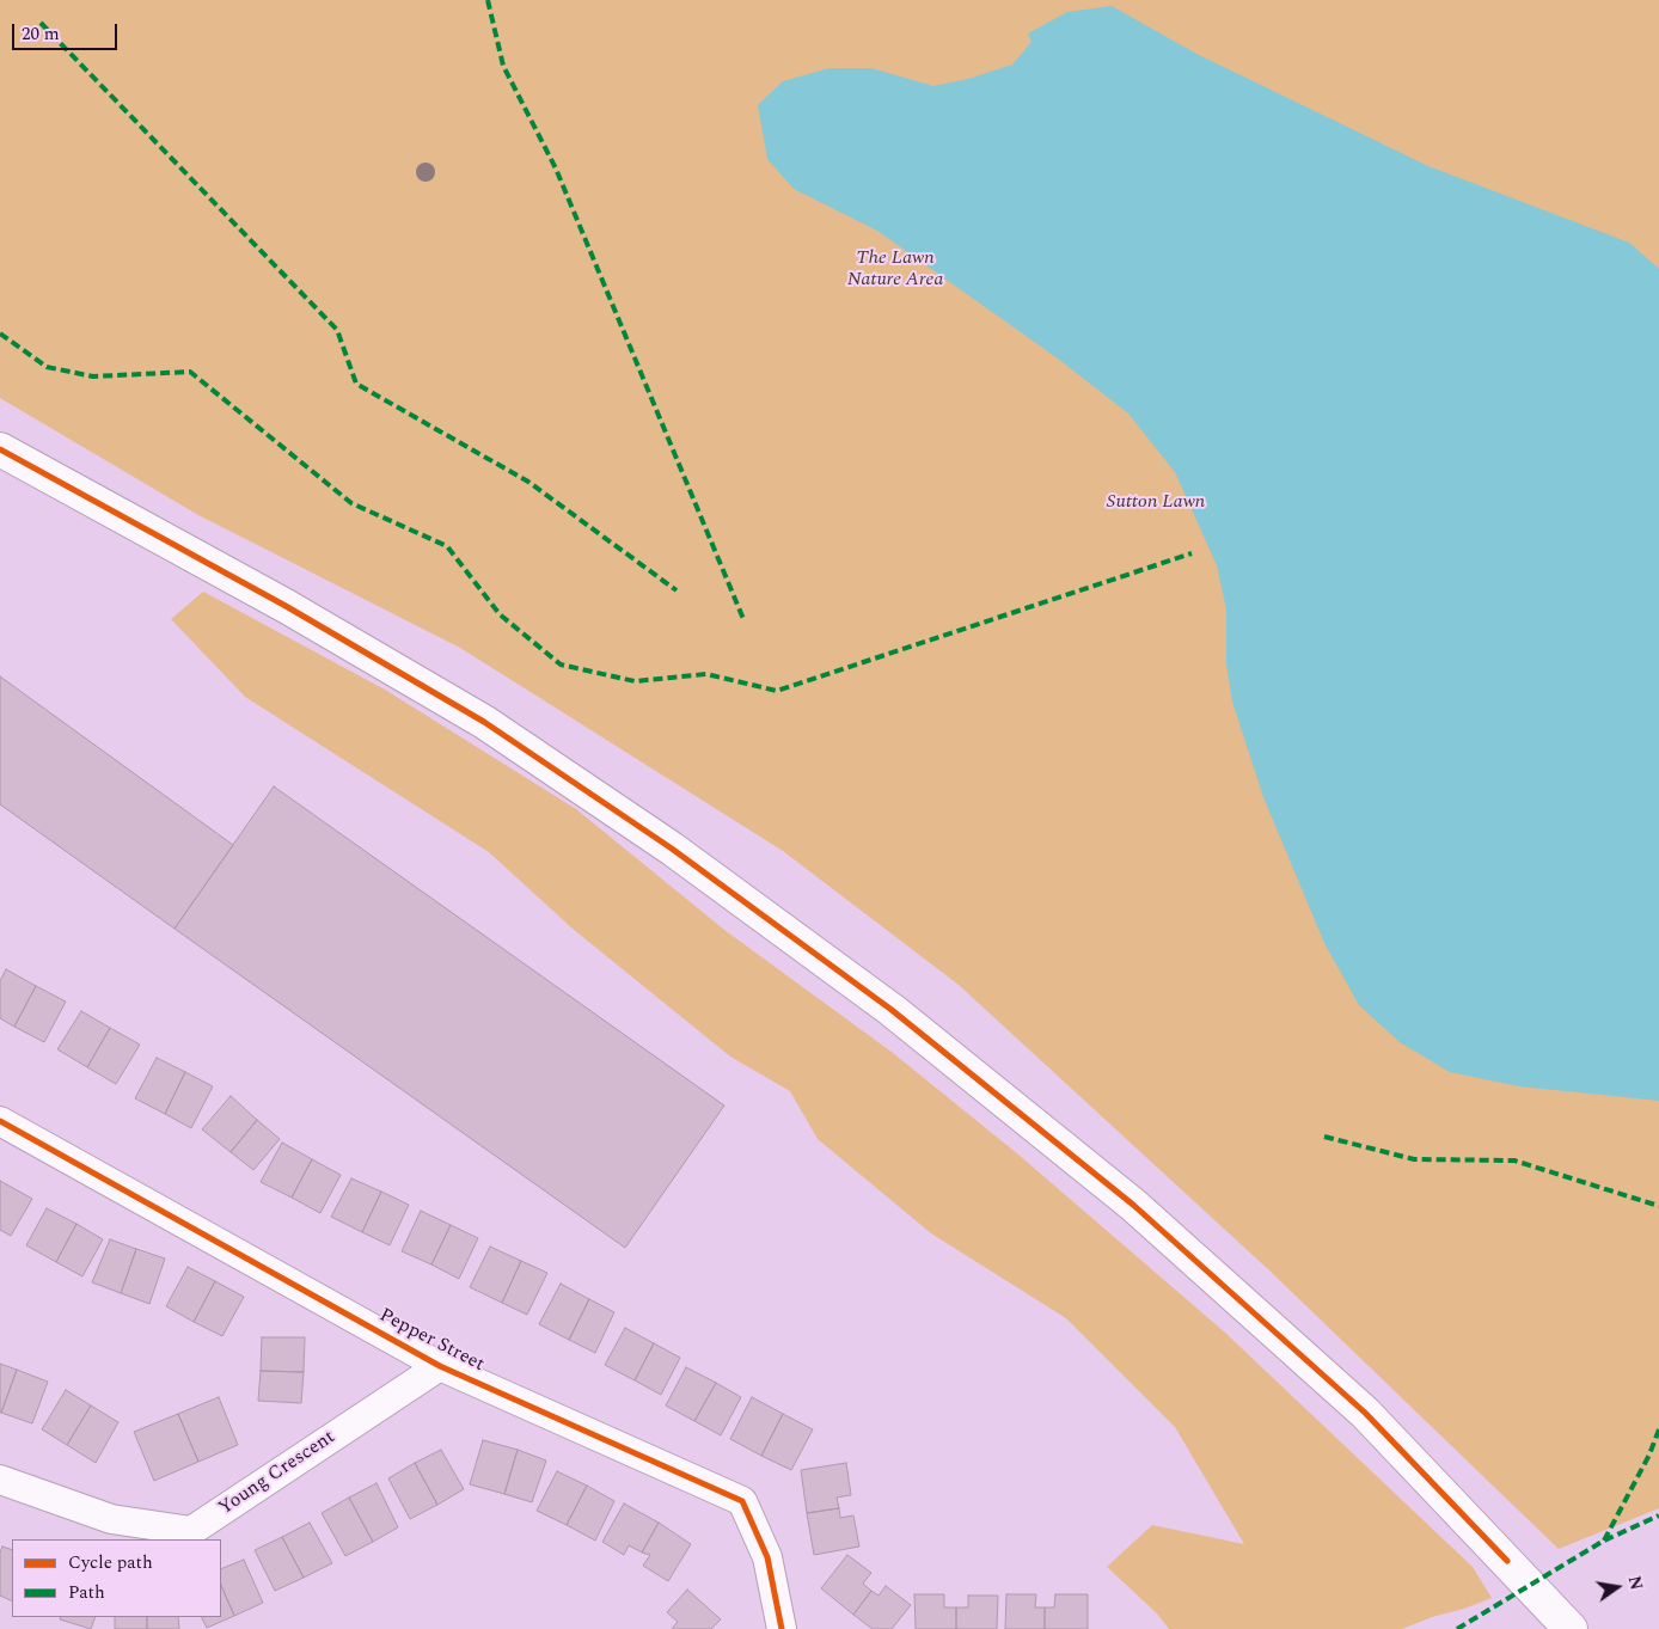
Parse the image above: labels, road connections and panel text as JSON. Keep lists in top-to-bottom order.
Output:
{
  "streets": {
    "street": ["Pepper Street", "Young Crescent"]
  },
  "crossings": [
    ["Pepper Street", "Young Crescent"]
  ],
  "parks": ["The Lawn Nature Area", "Sutton Lawn"],
  "legend": ["Cycle path", "Path"],
  "scale_bar": "20 m",
  "north": "right"
}
